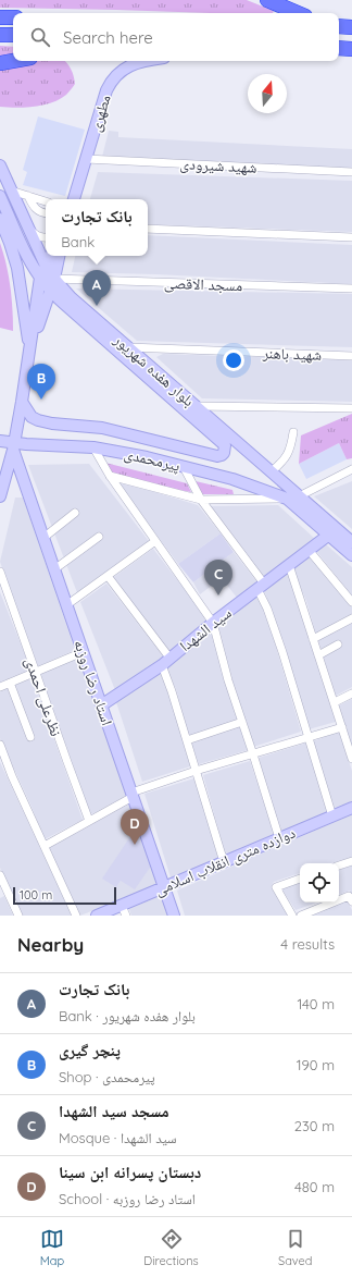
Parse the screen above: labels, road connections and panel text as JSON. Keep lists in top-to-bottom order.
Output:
{
  "streets": {
    "main road": [
      "مطهری",
      "بلوار هفده شهریور",
      "پیرمحمدی",
      "سید الشهدا",
      "استاد رضا روزبه",
      "دوازده متری انقلاب اسلامی"
    ],
    "street": [
      "شهید شیرودی",
      "مسجد الاقصی",
      "شهید باهنر",
      "نظرعلی احمدی"
    ]
  },
  "crossings": [
    ["مطهری", "شهید شیرودی"],
    ["مسجد الاقصی", "بلوار هفده شهریور"],
    ["شهید باهنر", "بلوار هفده شهریور"],
    ["بلوار هفده شهریور", "پیرمحمدی"],
    ["پیرمحمدی", "استاد رضا روزبه"],
    ["سید الشهدا", "استاد رضا روزبه"],
    ["استاد رضا روزبه", "دوازده متری انقلاب اسلامی"]
  ],
  "scale_bar": "100 m",
  "north": "top",
  "page": {
    "search": "Search here",
    "popup": ["بانک تجارت", "Bank"],
    "pins": [
      "A",
      "B",
      "C",
      "D"
    ],
    "scale": "100 m",
    "heading": ["Nearby", "4 results"],
    "list": [
      {
        "mark": "A",
        "name": "بانک تجارت",
        "note": "Bank · بلوار هفده شهریور",
        "value": "140 m"
      },
      {
        "mark": "B",
        "name": "پنچر گیری",
        "note": "Shop · پیرمحمدی",
        "value": "190 m"
      },
      {
        "mark": "C",
        "name": "مسجد سید الشهدا",
        "note": "Mosque · سید الشهدا",
        "value": "230 m"
      },
      {
        "mark": "D",
        "name": "دبستان پسرانه ابن سینا",
        "note": "School · استاد رضا روزبه",
        "value": "480 m"
      }
    ],
    "nav": ["Map", "Directions", "Saved"]
  }
}
